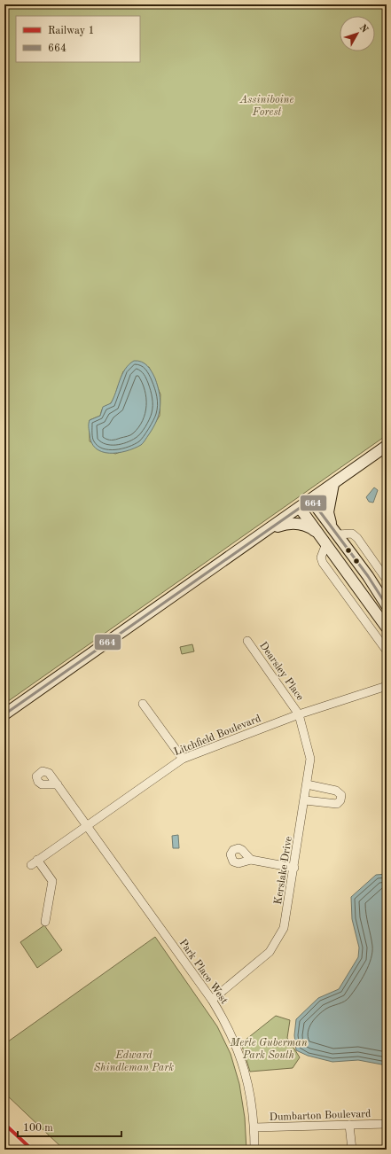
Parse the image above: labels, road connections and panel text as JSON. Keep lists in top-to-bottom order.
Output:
{
  "streets": {
    "street": [
      "Dearsley Place",
      "Litchfield Boulevard",
      "Kerslake Drive",
      "Park Place West",
      "Dumbarton Boulevard"
    ]
  },
  "crossings": [
    ["Dearsley Place", "Litchfield Boulevard"],
    ["Dearsley Place", "Kerslake Drive"],
    ["Litchfield Boulevard", "Kerslake Drive"],
    ["Litchfield Boulevard", "Park Place West"],
    ["Kerslake Drive", "Park Place West"],
    ["Park Place West", "Dumbarton Boulevard"]
  ],
  "parks": ["Assiniboine Forest", "Merle Guberman Park South", "Edward Shindleman Park"],
  "lines": ["transit line 664", "rail line 1"],
  "legend": ["Railway 1", "664"],
  "scale_bar": "100 m",
  "north": "top right"
}
